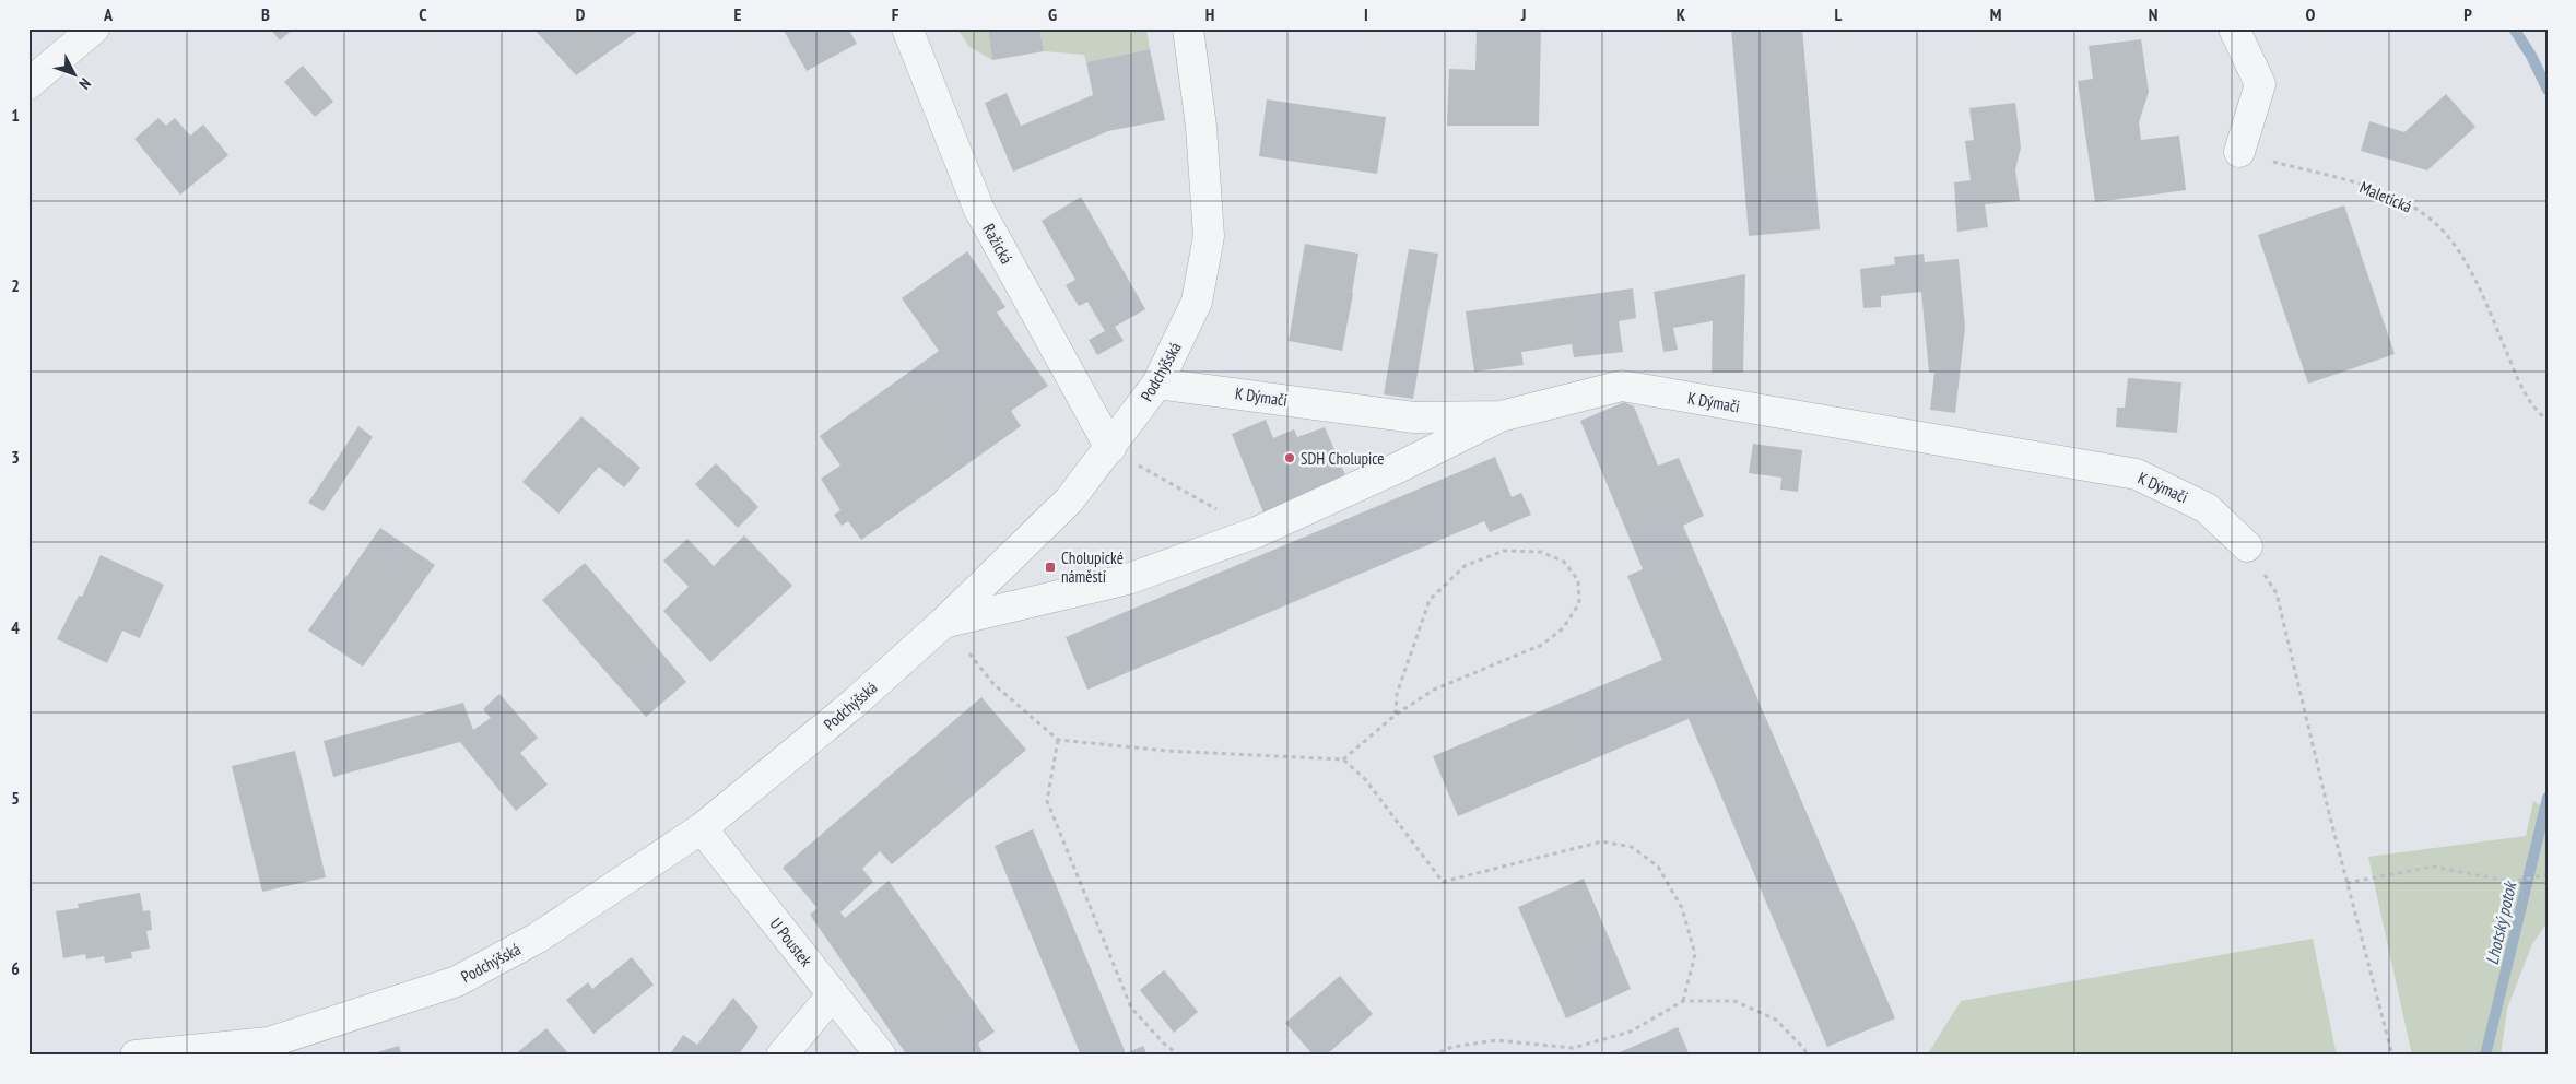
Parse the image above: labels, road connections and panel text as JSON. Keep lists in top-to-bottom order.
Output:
{
  "streets": {
    "street": [
      "Ražická",
      "Podchýšská",
      "K Dýmači",
      "U Poustek"
    ],
    "path": ["Maletická"]
  },
  "crossings": [
    ["Ražická", "Podchýšská"],
    ["Podchýšská", "K Dýmači"],
    ["Podchýšská", "U Poustek"]
  ],
  "water": ["Lhotský potok"],
  "places": {
    "other": ["SDH Cholupice"],
    "transit": ["Cholupické náměstí"]
  },
  "north": "bottom right",
  "grid": {
    "columns": [
      "A",
      "B",
      "C",
      "D",
      "E",
      "F",
      "G",
      "H",
      "I",
      "J",
      "K",
      "L",
      "M",
      "N",
      "O",
      "P"
    ],
    "rows": [
      "1",
      "2",
      "3",
      "4",
      "5",
      "6"
    ]
  }
}
